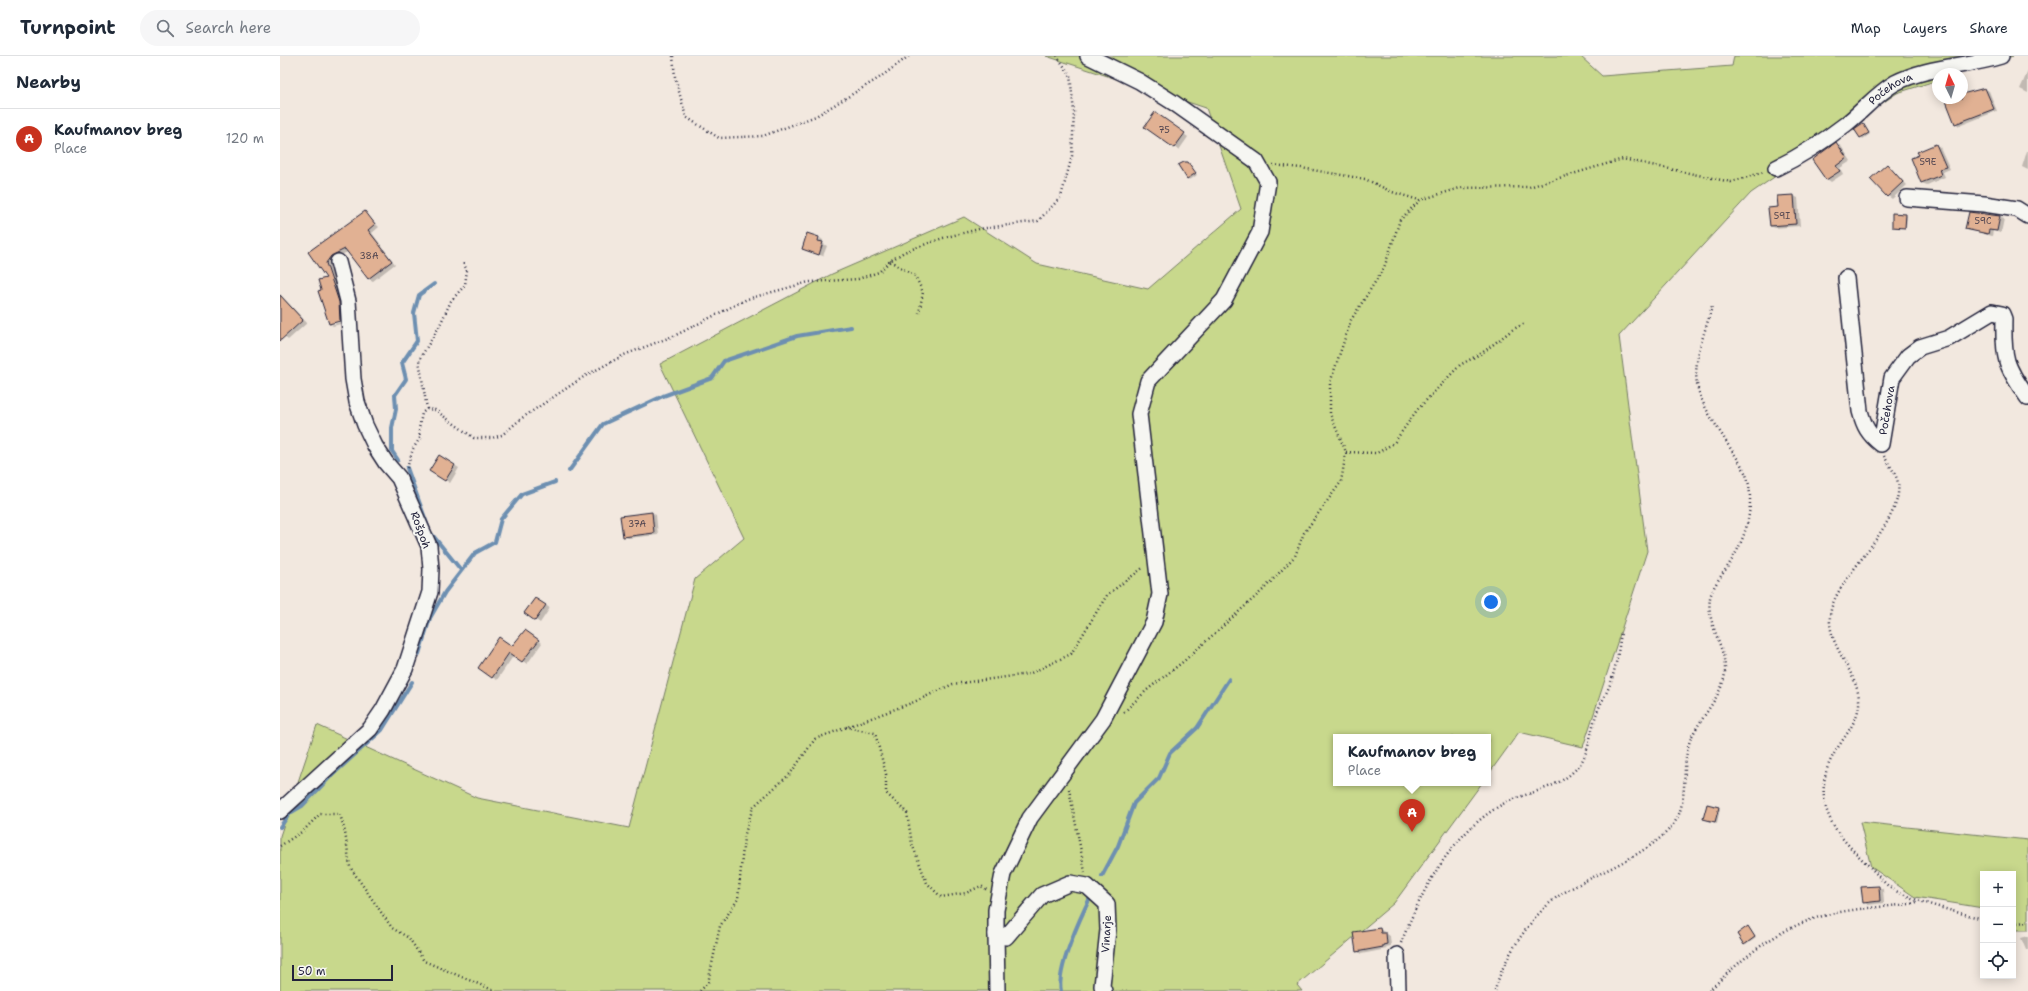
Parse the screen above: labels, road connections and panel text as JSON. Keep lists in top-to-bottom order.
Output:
{
  "streets": {
    "street": ["Počehova", "Rošpoh", "Vinarje"]
  },
  "house_numbers": [
    "75",
    "59E",
    "59I",
    "59C",
    "38A",
    "37A"
  ],
  "scale_bar": "50 m",
  "north": "top",
  "page": {
    "header": "Turnpoint",
    "search": "Search here",
    "nav": ["Map", "Layers", "Share"],
    "heading": "Nearby",
    "list": [
      {
        "mark": "A",
        "name": "Kaufmanov breg",
        "note": "Place",
        "value": "120 m"
      }
    ],
    "popup": ["Kaufmanov breg", "Place"],
    "pins": "A",
    "map_buttons": ["+", "−"],
    "scale": "50 m"
  }
}
